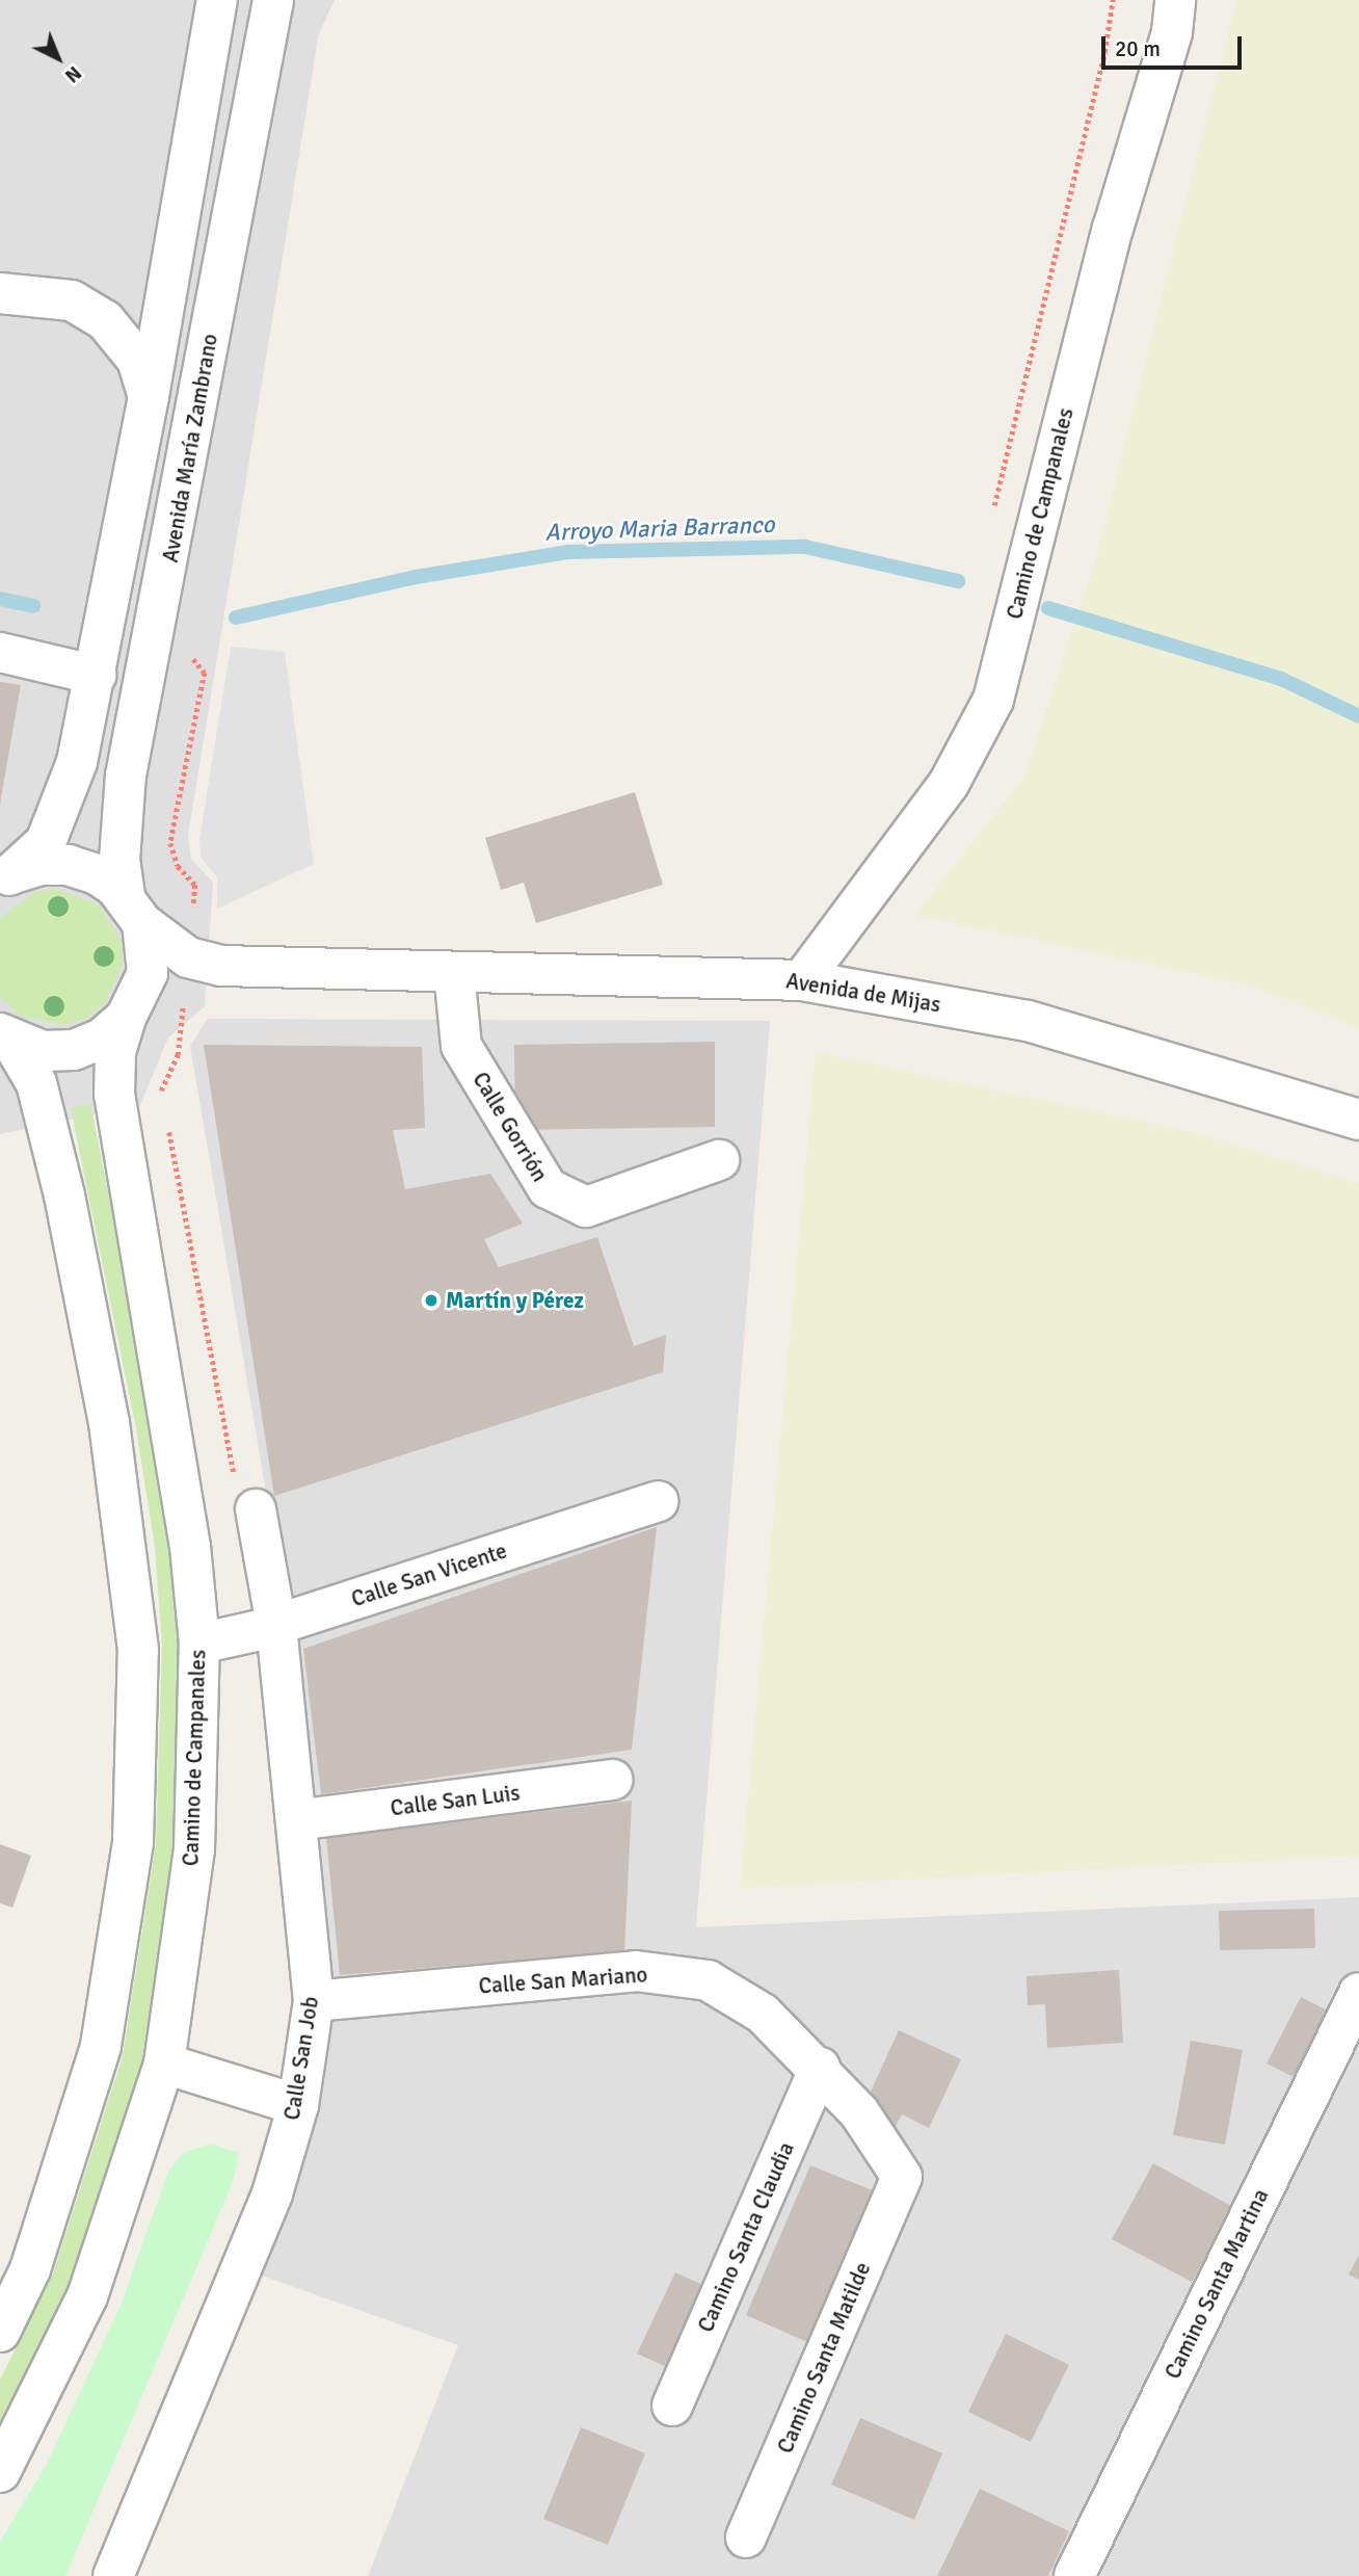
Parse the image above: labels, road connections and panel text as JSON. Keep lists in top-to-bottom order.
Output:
{
  "streets": {
    "street": [
      "Avenida María Zambrano",
      "Camino de Campanales",
      "Avenida de Mijas",
      "Calle Gorrión",
      "Calle San Vicente",
      "Calle San Luis",
      "Calle San Mariano",
      "Calle San Job",
      "Camino Santa Claudia",
      "Camino Santa Martina",
      "Camino Santa Matilde"
    ]
  },
  "crossings": [
    ["Avenida María Zambrano", "Camino de Campanales"],
    ["Avenida María Zambrano", "Avenida de Mijas"],
    ["Camino de Campanales", "Avenida de Mijas"],
    ["Camino de Campanales", "Calle San Vicente"],
    ["Avenida de Mijas", "Calle Gorrión"],
    ["Calle San Vicente", "Calle San Job"],
    ["Calle San Luis", "Calle San Job"],
    ["Calle San Mariano", "Calle San Job"],
    ["Calle San Mariano", "Camino Santa Claudia"],
    ["Calle San Mariano", "Camino Santa Matilde"]
  ],
  "water": ["Arroyo Maria Barranco"],
  "places": ["Martín y Pérez"],
  "scale_bar": "20 m",
  "north": "bottom right"
}
